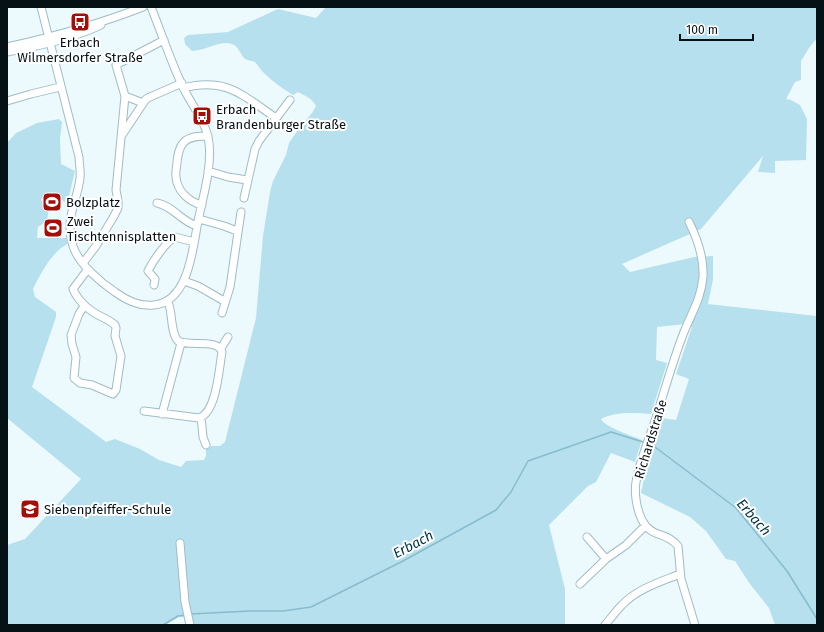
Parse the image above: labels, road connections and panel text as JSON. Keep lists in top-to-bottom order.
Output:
{
  "streets": {
    "street": ["Richardstraße"]
  },
  "water": ["Erbach"],
  "places": {
    "bus stop": ["Erbach Wilmersdorfer Straße", "Erbach Brandenburger Straße"],
    "sports": ["Bolzplatz", "Zwei Tischtennisplatten"],
    "school or university": ["Siebenpfeiffer-Schule"]
  },
  "scale_bar": "100 m"
}
